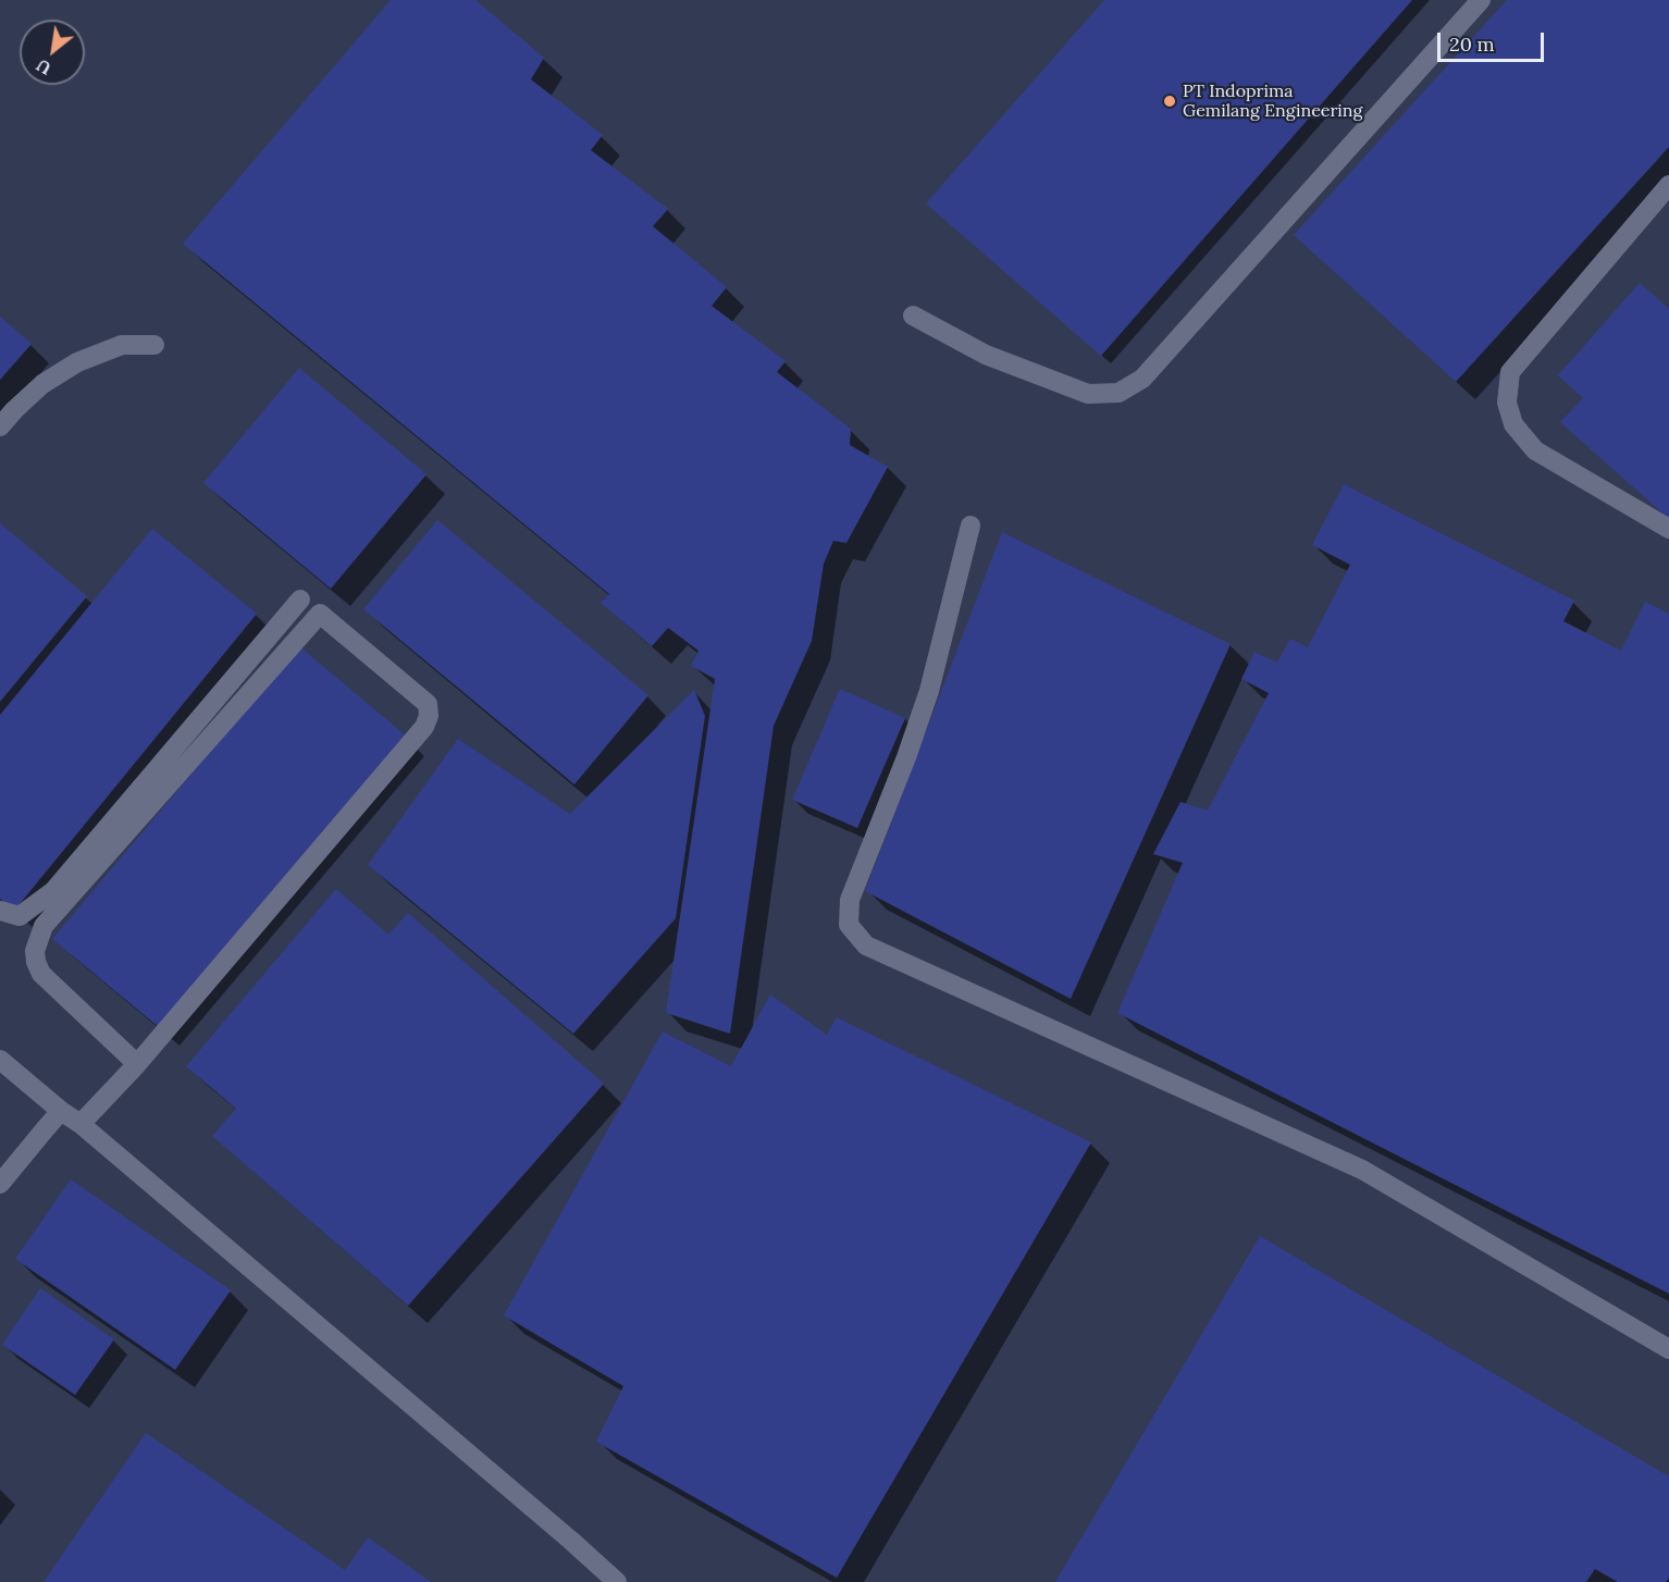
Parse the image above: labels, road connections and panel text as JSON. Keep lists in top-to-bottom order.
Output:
{
  "places": ["PT Indoprima Gemilang Engineering"],
  "scale_bar": "20 m",
  "north": "bottom left"
}
